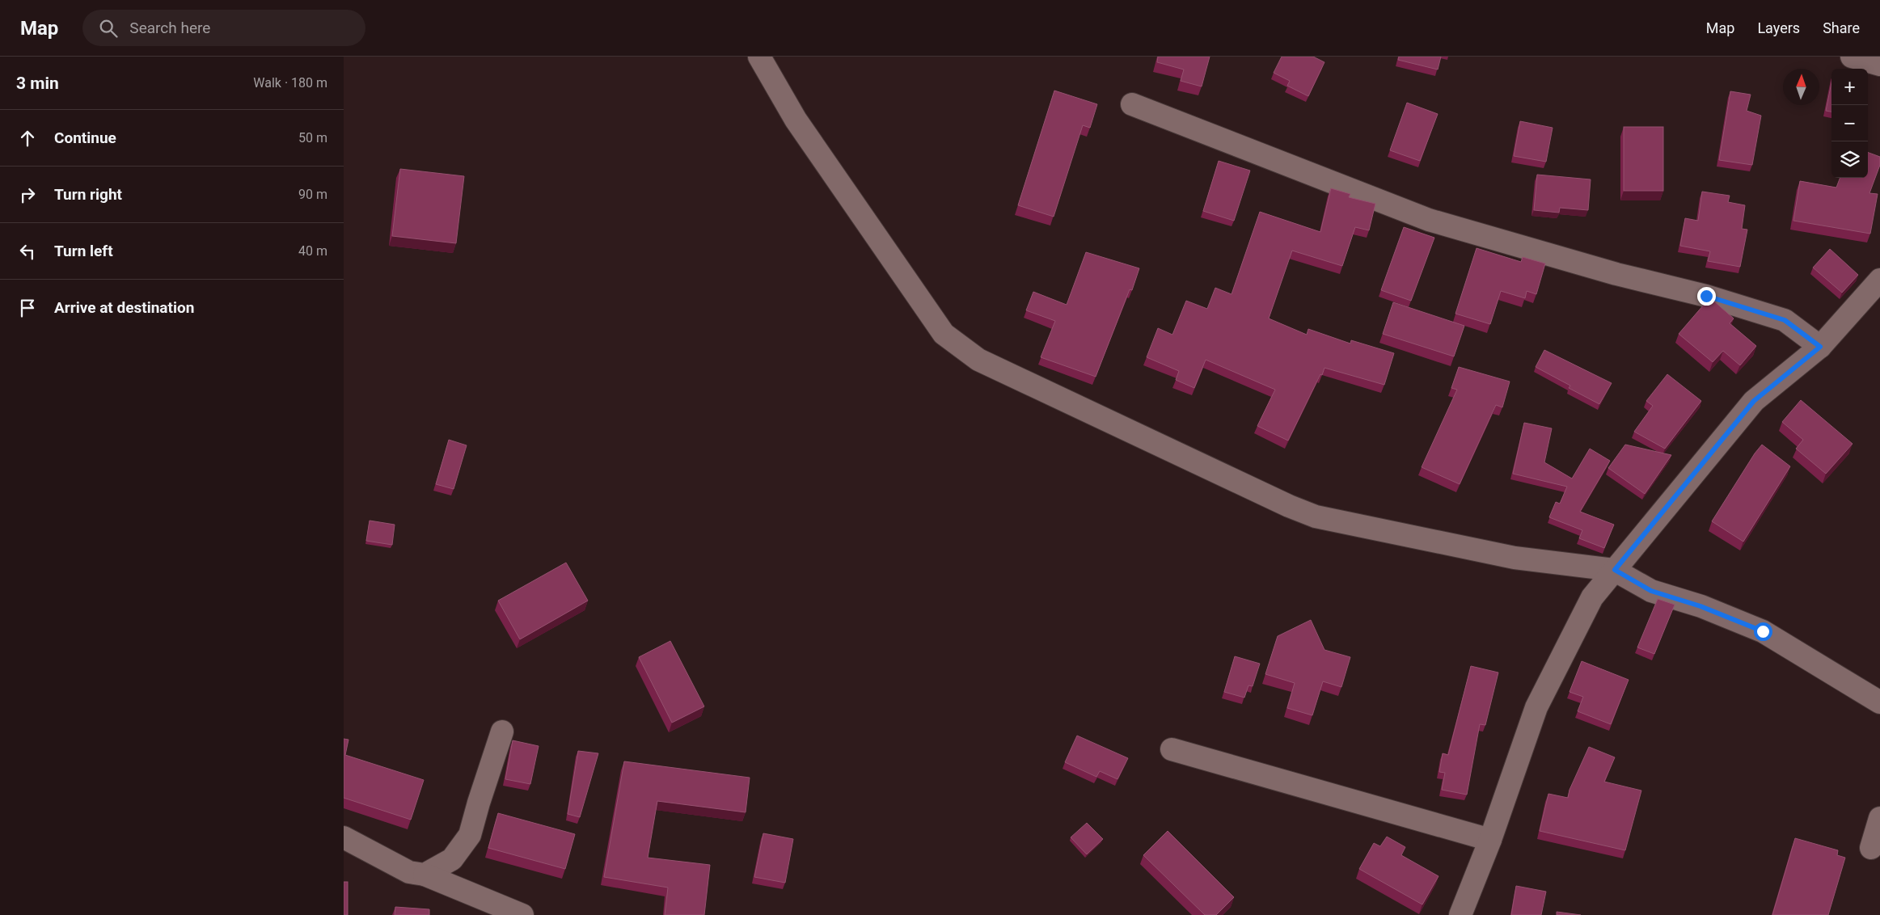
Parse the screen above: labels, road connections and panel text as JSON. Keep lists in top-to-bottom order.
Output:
{
  "north": "top",
  "page": {
    "header": "Map",
    "search": "Search here",
    "nav": ["Map", "Layers", "Share"],
    "heading": ["3 min", "Walk · 180 m"],
    "map_buttons": ["+", "−"],
    "list": [
      ["Continue", "50 m"],
      ["Turn right", "90 m"],
      ["Turn left", "40 m"],
      "Arrive at destination"
    ]
  }
}
